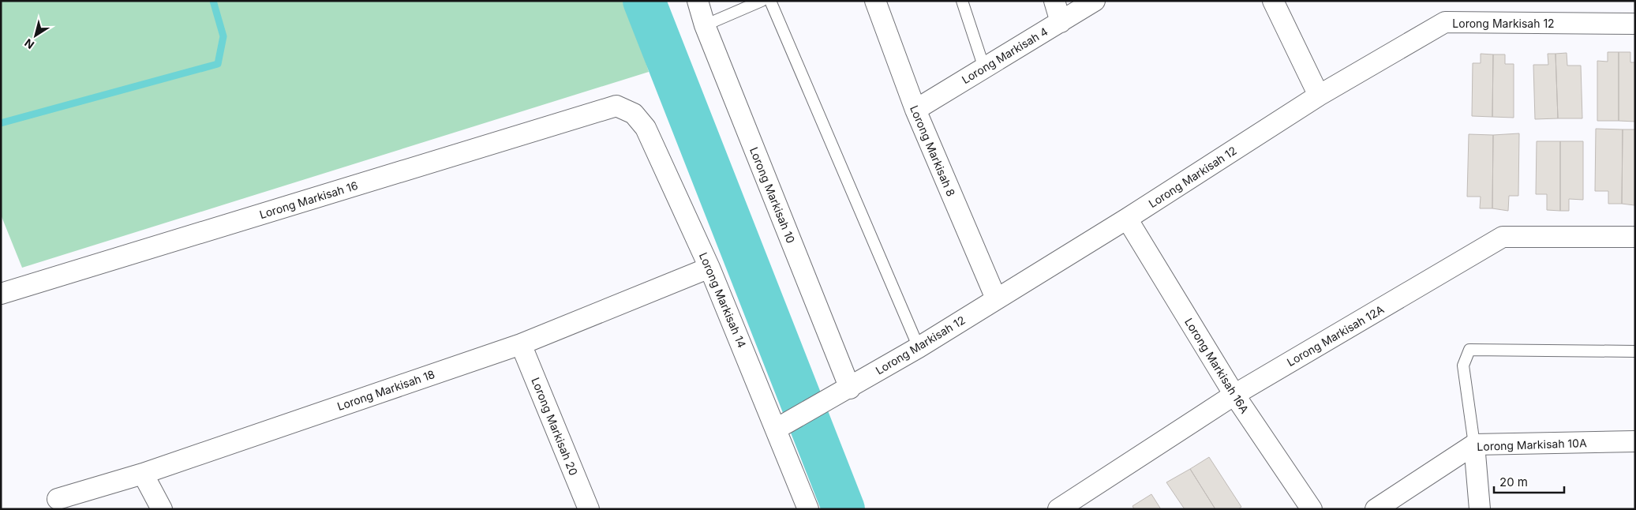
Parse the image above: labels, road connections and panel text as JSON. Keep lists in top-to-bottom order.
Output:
{
  "streets": {
    "street": [
      "Lorong Markisah 12",
      "Lorong Markisah 4",
      "Lorong Markisah 8",
      "Lorong Markisah 10",
      "Lorong Markisah 16",
      "Lorong Markisah 14",
      "Lorong Markisah 12A",
      "Lorong Markisah 16A",
      "Lorong Markisah 18",
      "Lorong Markisah 20",
      "Lorong Markisah 10A"
    ]
  },
  "crossings": [
    ["Lorong Markisah 12", "Lorong Markisah 8"],
    ["Lorong Markisah 12", "Lorong Markisah 10"],
    ["Lorong Markisah 12", "Lorong Markisah 14"],
    ["Lorong Markisah 12", "Lorong Markisah 16A"],
    ["Lorong Markisah 4", "Lorong Markisah 8"],
    ["Lorong Markisah 16", "Lorong Markisah 14"],
    ["Lorong Markisah 14", "Lorong Markisah 18"],
    ["Lorong Markisah 12A", "Lorong Markisah 16A"],
    ["Lorong Markisah 18", "Lorong Markisah 20"]
  ],
  "scale_bar": "20 m",
  "north": "bottom left"
}
